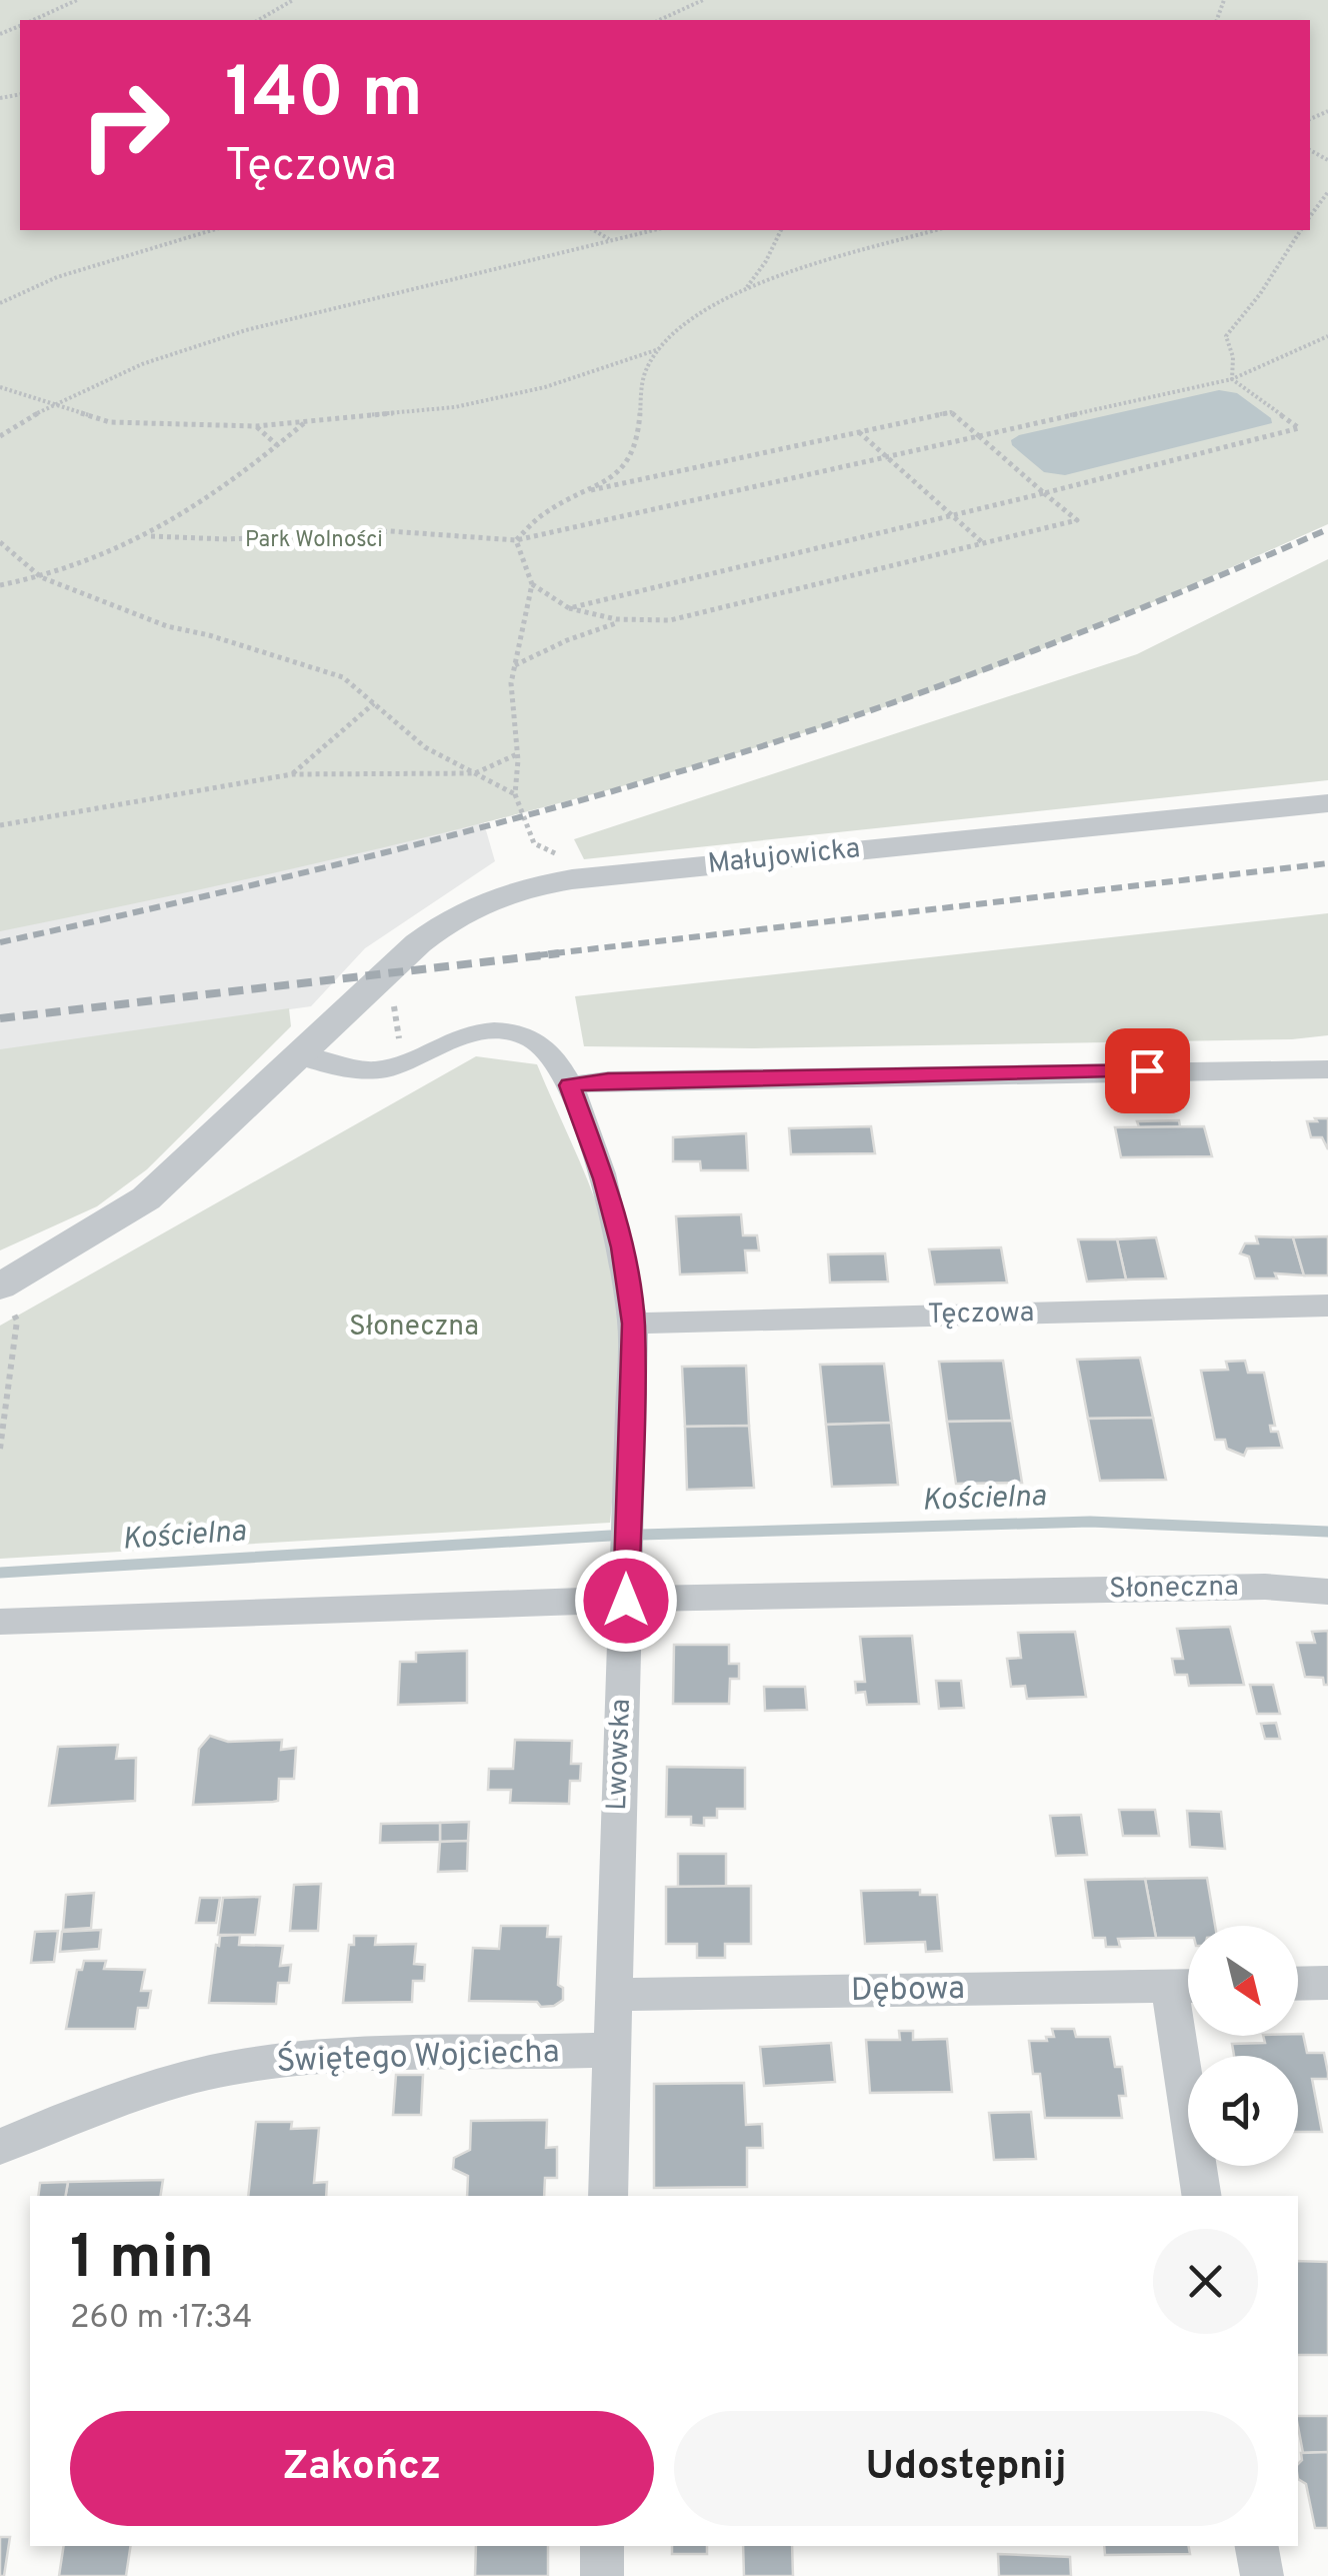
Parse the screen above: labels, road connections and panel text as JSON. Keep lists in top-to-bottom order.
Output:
{
  "streets": {
    "street": [
      "Małujowicka",
      "Tęczowa",
      "Słoneczna",
      "Lwowska",
      "Dębowa",
      "Świętego Wojciecha"
    ]
  },
  "crossings": [
    ["Małujowicka", "Lwowska"],
    ["Tęczowa", "Lwowska"],
    ["Słoneczna", "Lwowska"],
    ["Lwowska", "Dębowa"],
    ["Lwowska", "Świętego Wojciecha"]
  ],
  "water": ["Kościelna"],
  "parks": ["Park Wolności", "Słoneczna"],
  "north": "bottom right",
  "page": {
    "turn": ["140 m", "Tęczowa"],
    "heading": ["1 min", "260 m · 17:34"],
    "buttons": ["Zakończ", "Udostępnij"]
  }
}
